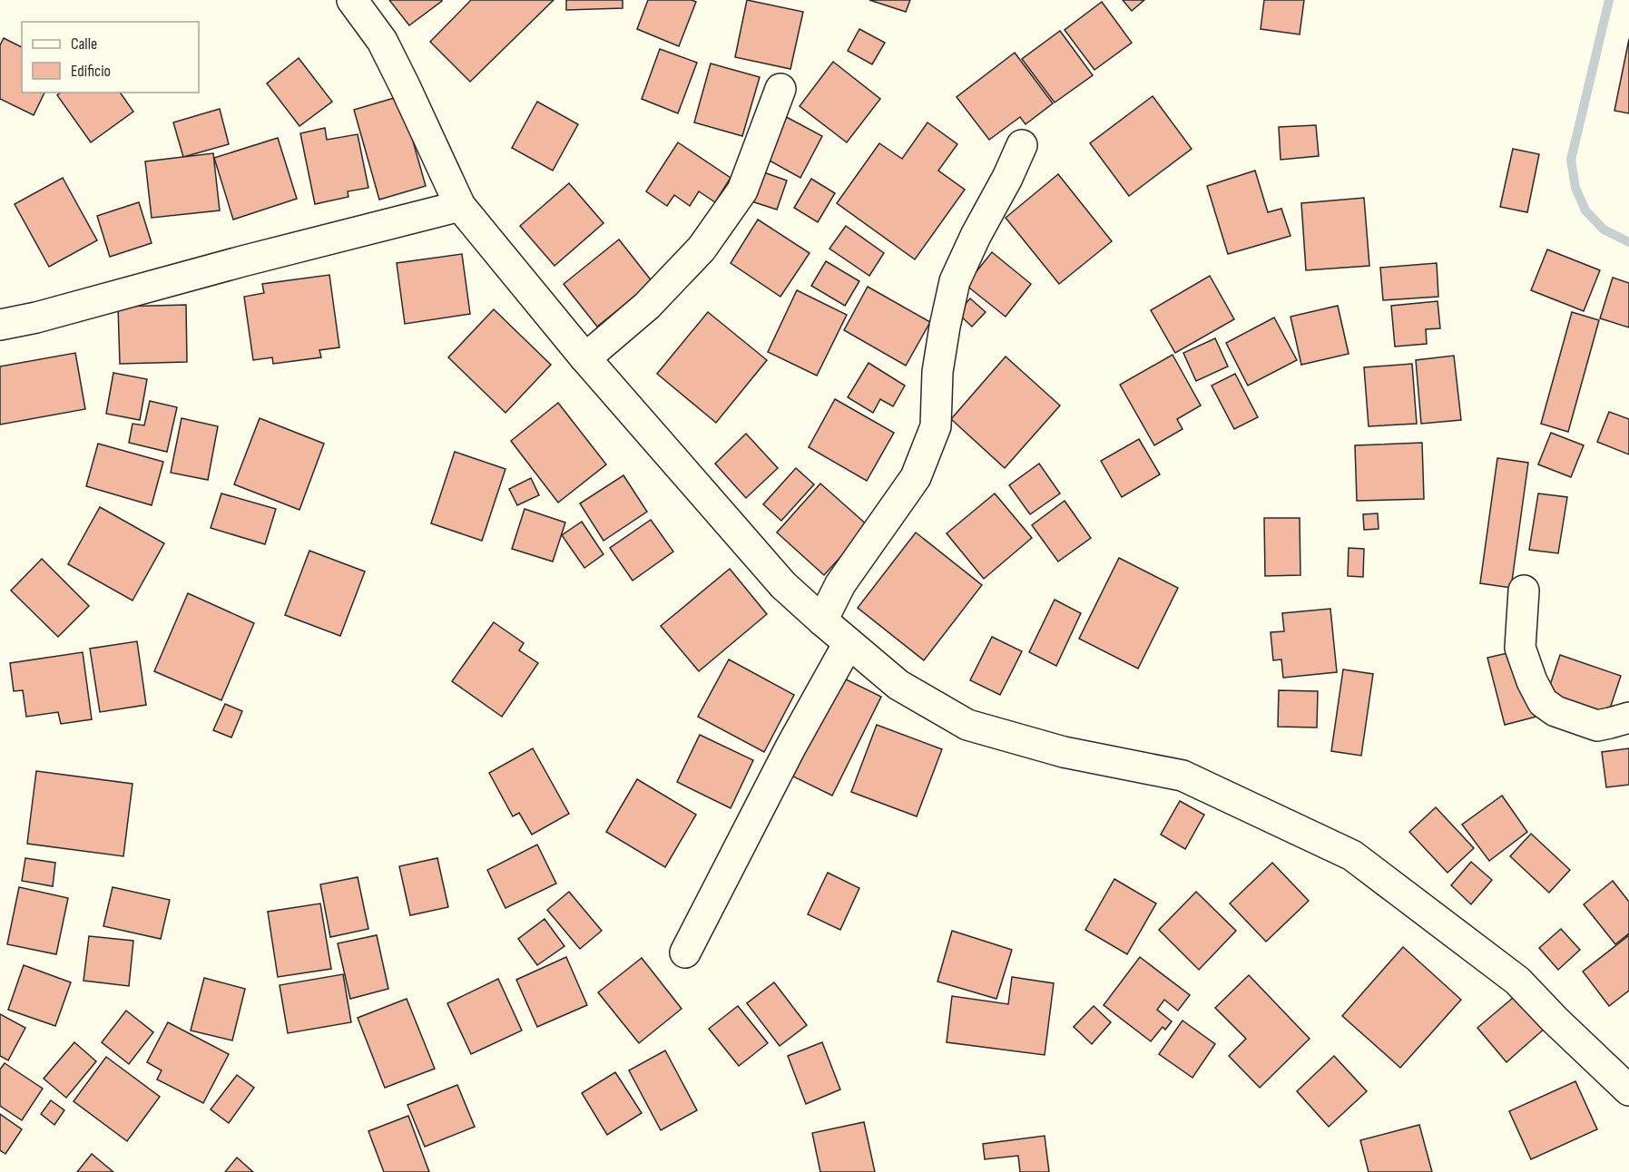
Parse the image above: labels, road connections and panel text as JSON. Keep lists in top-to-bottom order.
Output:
{
  "legend": ["Calle", "Edificio"]
}
